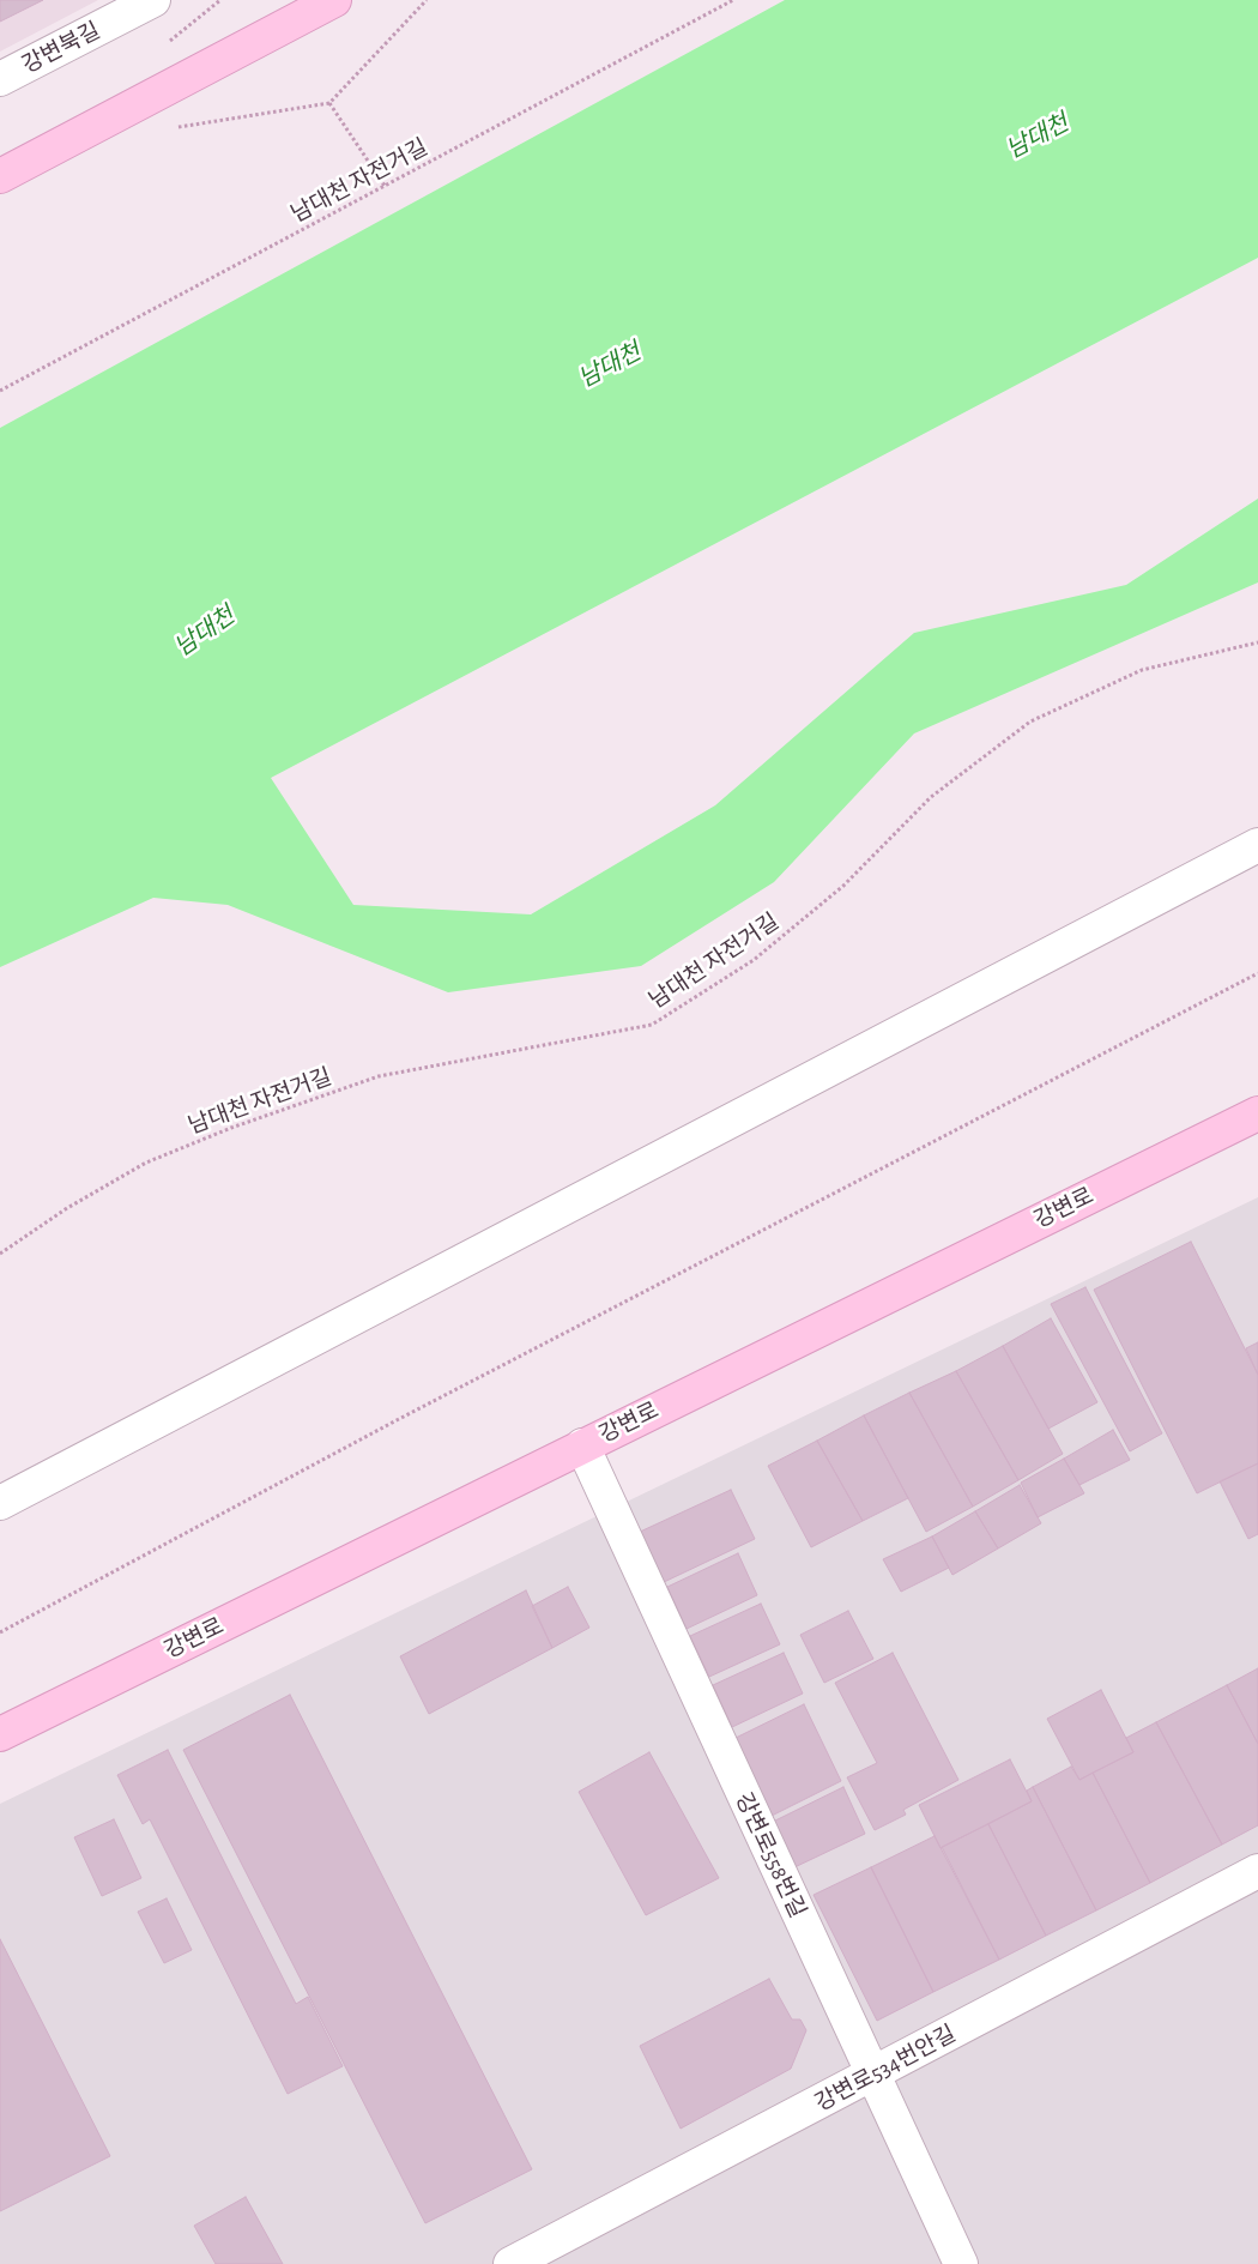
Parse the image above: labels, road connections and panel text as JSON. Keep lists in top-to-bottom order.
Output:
{
  "streets": {
    "street": [
      "강변북길",
      "강변로",
      "강변로558번길",
      "강변로534번안길"
    ],
    "path": ["남대천 자전거길"]
  },
  "crossings": [
    ["강변로", "강변로558번길"],
    ["강변로558번길", "강변로534번안길"]
  ],
  "water": ["남대천"]
}
